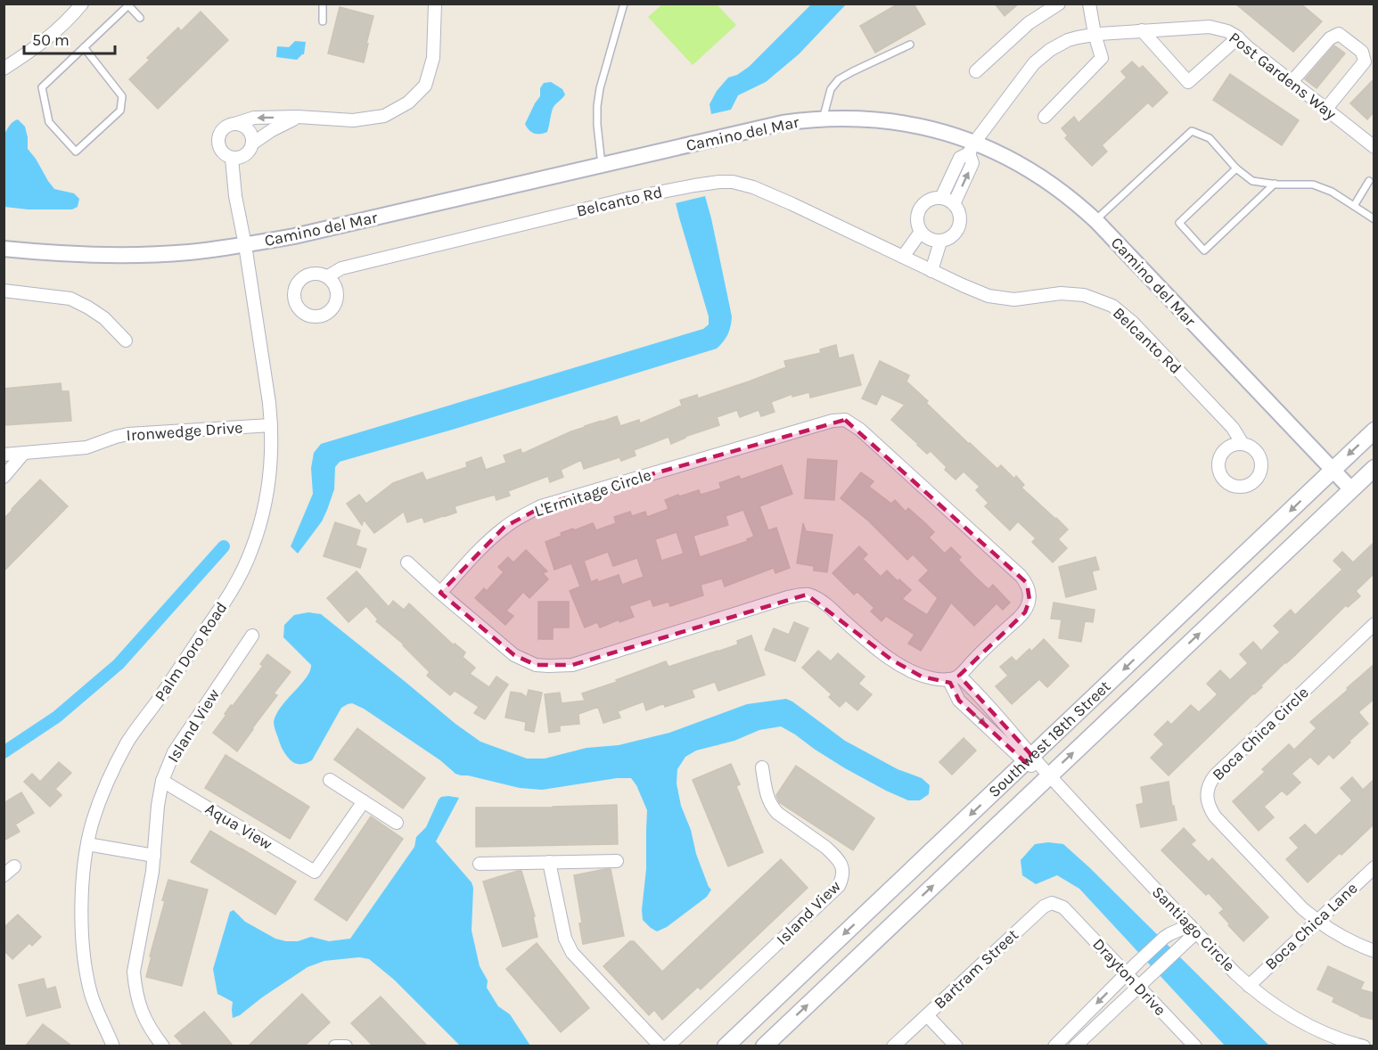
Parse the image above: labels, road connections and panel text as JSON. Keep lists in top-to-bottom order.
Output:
{
  "streets": {
    "main road": ["Southwest 18th Street"],
    "street": [
      "Post Gardens Way",
      "Camino del Mar",
      "Belcanto Rd",
      "Ironwedge Drive",
      "L'Ermitage Circle",
      "Palm Doro Road",
      "Island View",
      "Boca Chica Circle",
      "Aqua View",
      "Boca Chica Lane",
      "Santiago Circle",
      "Bartram Street",
      "Drayton Drive"
    ]
  },
  "crossings": [
    ["Post Gardens Way", "Camino del Mar"],
    ["Camino del Mar", "Palm Doro Road"],
    ["Camino del Mar", "Southwest 18th Street"],
    ["Ironwedge Drive", "Palm Doro Road"],
    ["Island View", "Aqua View"],
    ["Boca Chica Circle", "Boca Chica Lane"],
    ["Southwest 18th Street", "Santiago Circle"],
    ["Boca Chica Lane", "Santiago Circle"],
    ["Bartram Street", "Drayton Drive"]
  ],
  "scale_bar": "50 m"
}
